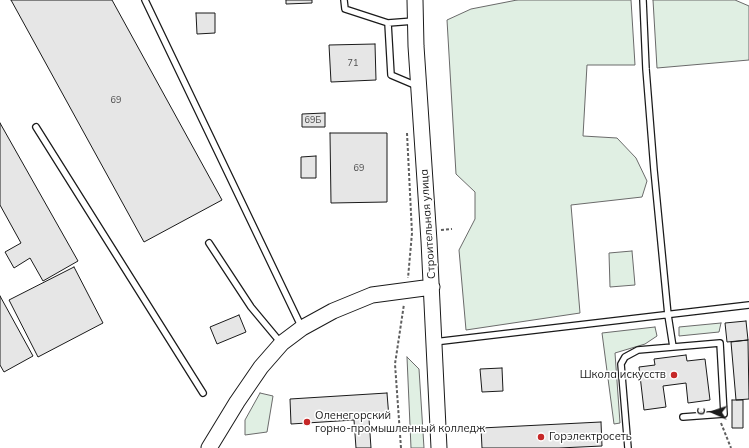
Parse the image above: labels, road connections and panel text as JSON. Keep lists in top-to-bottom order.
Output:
{
  "streets": {
    "street": ["Строительная улица"]
  },
  "places": ["Школа искусств", "Оленегорский горно-промышленный колледж", "Горэлектросеть"],
  "house_numbers": [
    "71",
    "69",
    "69Б",
    "69"
  ],
  "north": "left"
}
